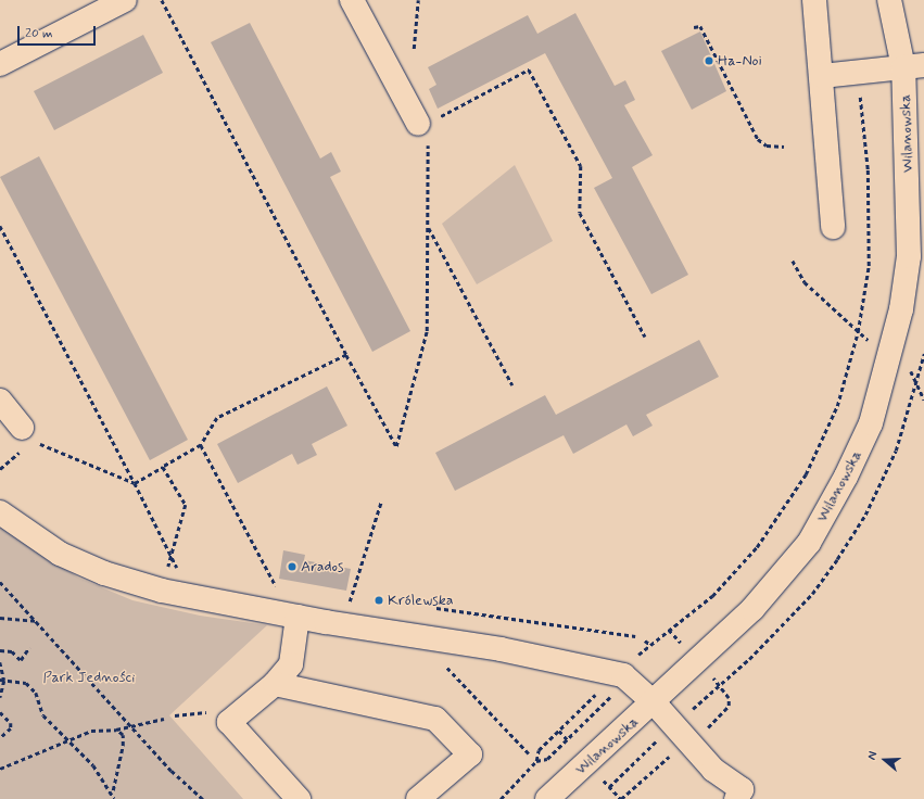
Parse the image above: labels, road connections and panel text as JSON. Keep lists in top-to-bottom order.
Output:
{
  "streets": {
    "street": ["Wilanowska"]
  },
  "parks": ["Park Jedności"],
  "places": ["Ha-Noi", "Arados", "Królewska"],
  "scale_bar": "20 m",
  "north": "left"
}
